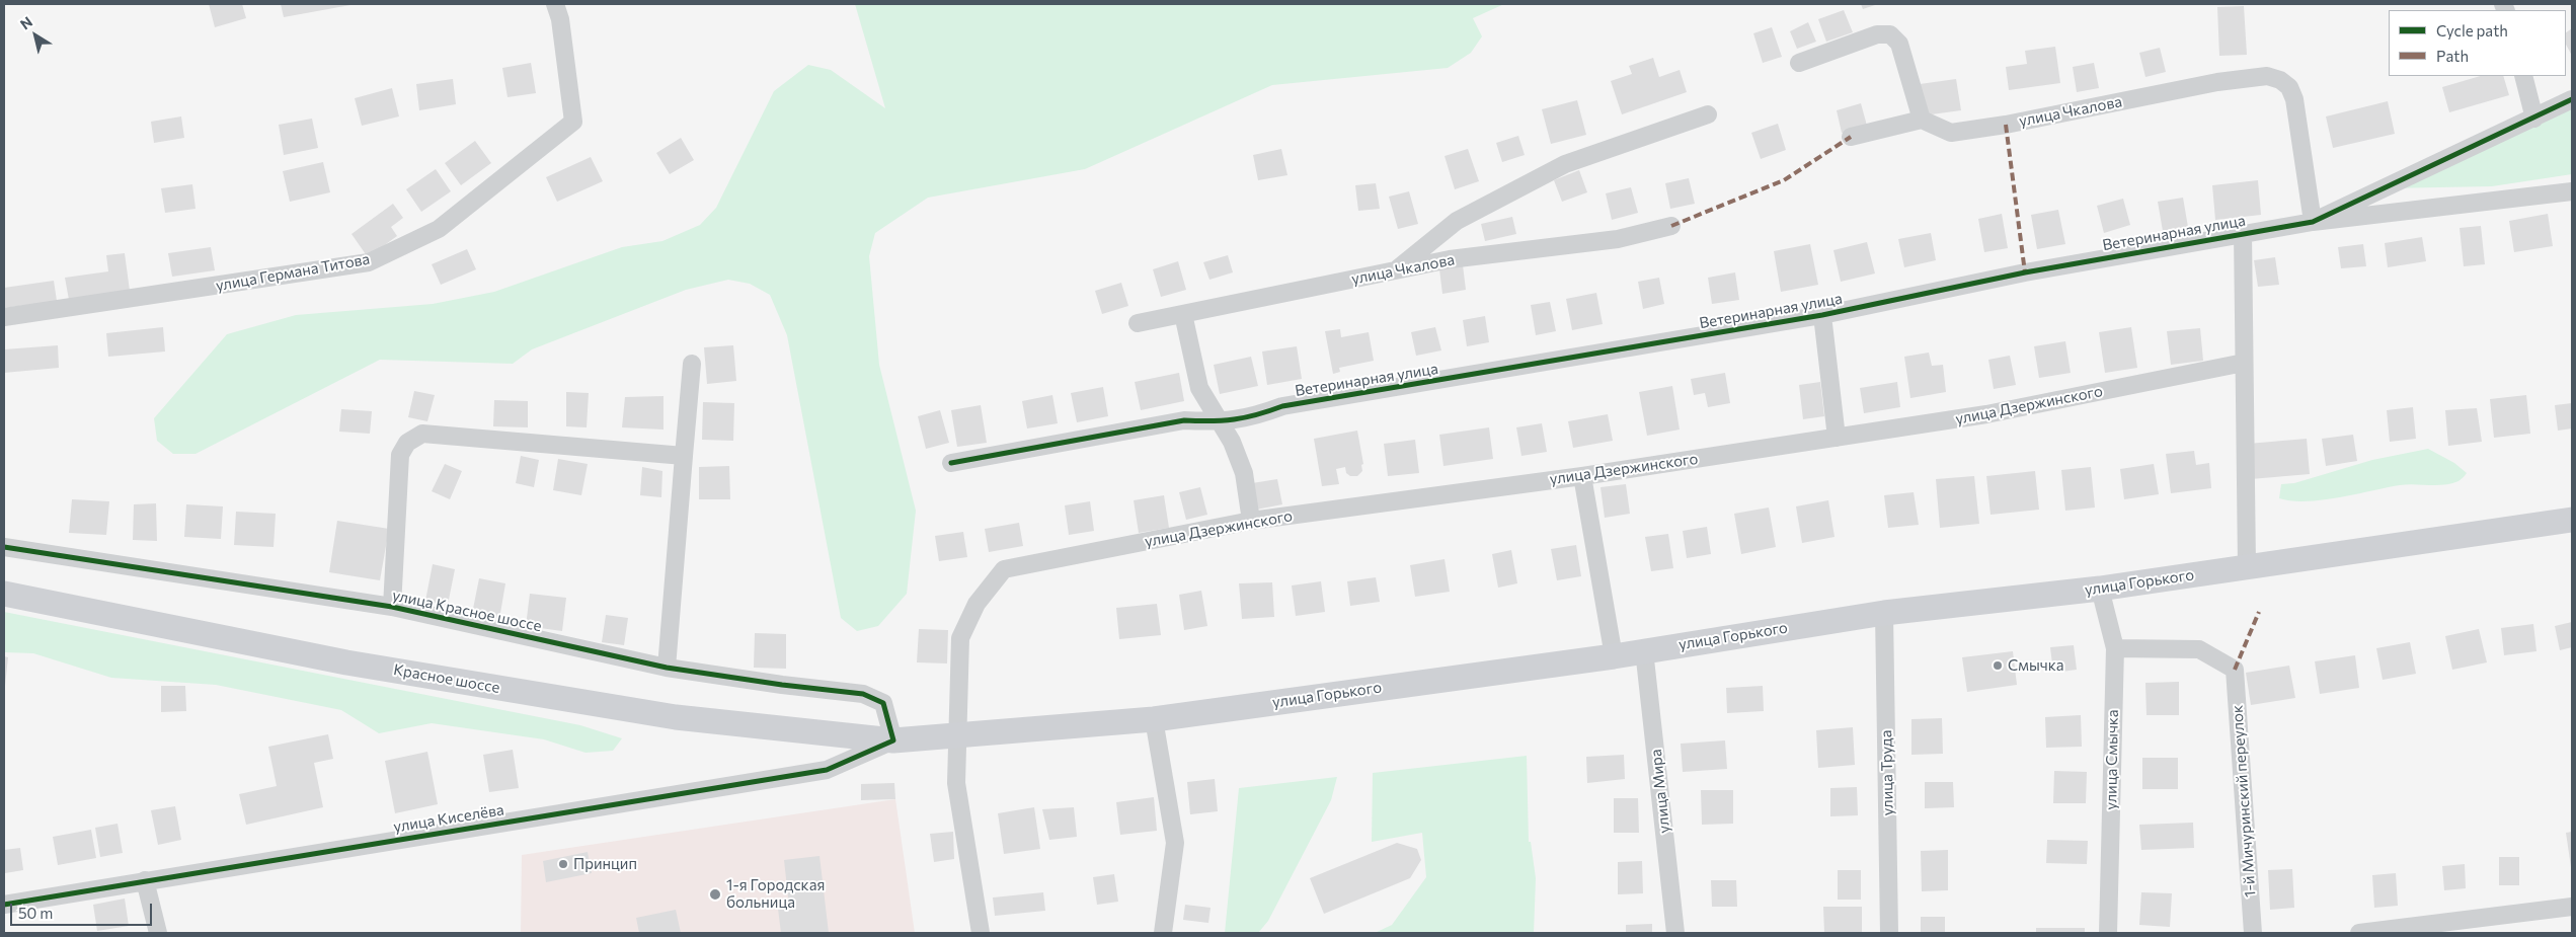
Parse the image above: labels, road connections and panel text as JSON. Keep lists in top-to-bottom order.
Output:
{
  "streets": {
    "main road": ["улица Горького", "Красное шоссе"],
    "street": [
      "улица Чкалова",
      "Ветеринарная улица",
      "улица Германа Титова",
      "улица Дзержинского",
      "улица Красное шоссе",
      "улица Смычка",
      "улица Труда",
      "улица Мира",
      "1-й Мичуринский переулок",
      "улица Киселёва"
    ]
  },
  "crossings": [
    ["улица Чкалова", "Ветеринарная улица"],
    ["улица Дзержинского", "улица Горького"],
    ["улица Горького", "улица Красное шоссе"],
    ["улица Горького", "Красное шоссе"],
    ["улица Горького", "улица Смычка"],
    ["улица Горького", "улица Труда"],
    ["улица Горького", "улица Мира"],
    ["улица Горького", "улица Киселёва"],
    ["улица Красное шоссе", "Красное шоссе"],
    ["улица Красное шоссе", "улица Киселёва"],
    ["Красное шоссе", "улица Киселёва"],
    ["улица Смычка", "1-й Мичуринский переулок"]
  ],
  "places": ["Смычка", "Принцип", "1-я Городская больница"],
  "legend": ["Cycle path", "Path"],
  "scale_bar": "50 m",
  "north": "top left"
}
